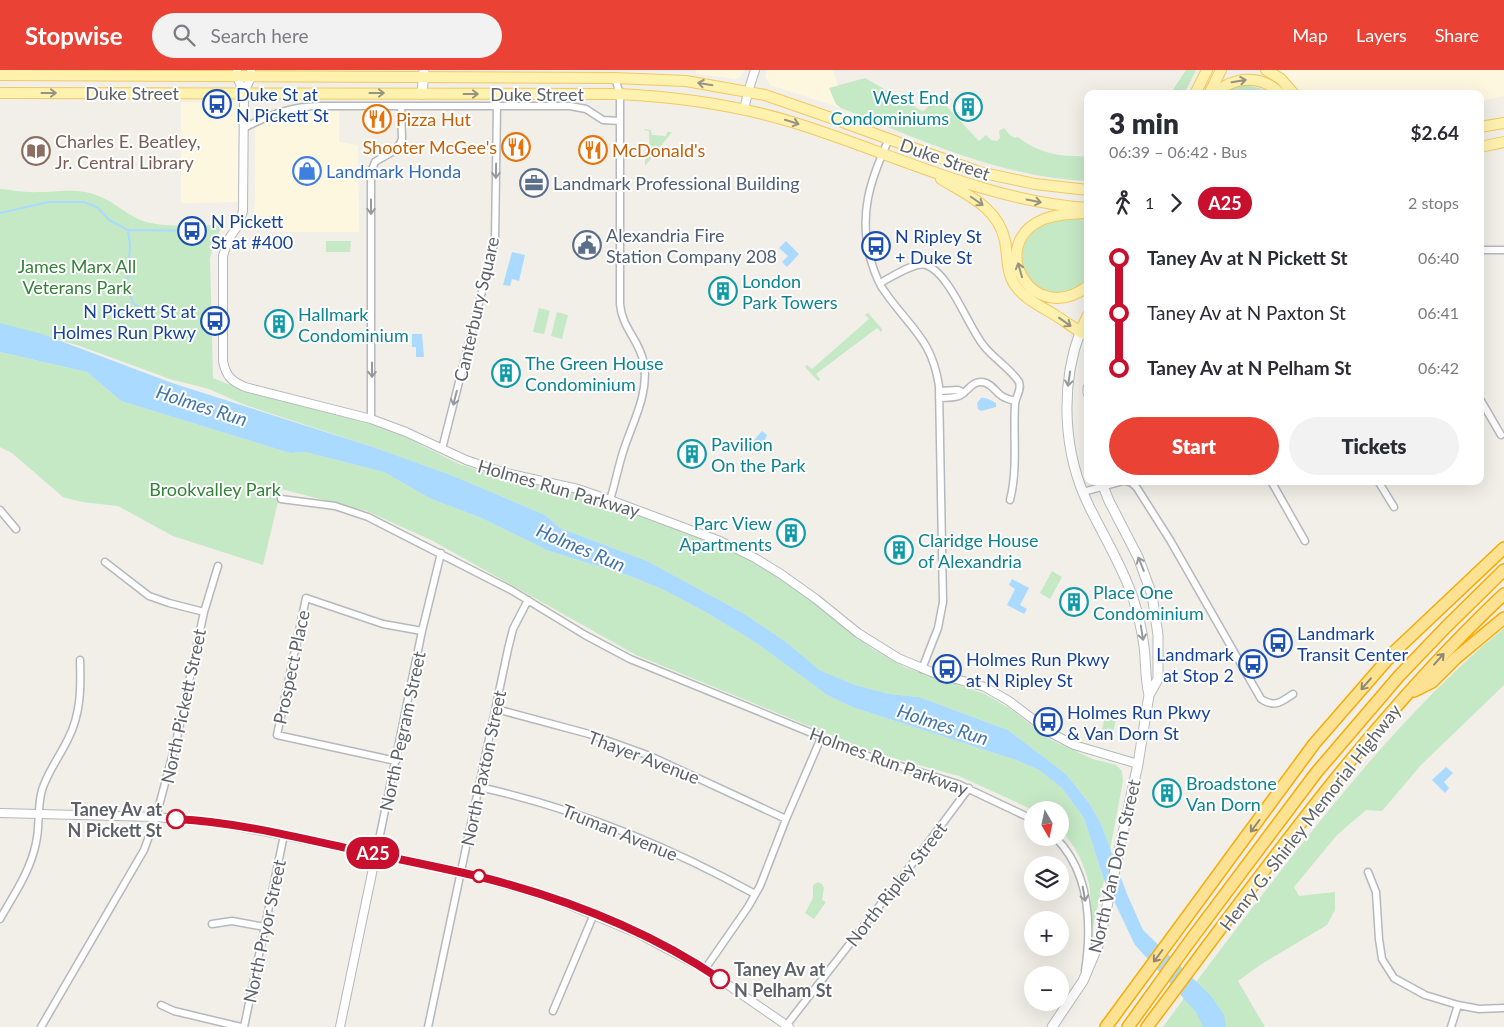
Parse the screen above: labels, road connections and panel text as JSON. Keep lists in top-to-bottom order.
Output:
{
  "streets": {
    "highway": ["Henry G. Shirley Memorial Highway"],
    "main road": ["Duke Street", "North Van Dorn Street"],
    "street": [
      "Canterbury Square",
      "Holmes Run Parkway",
      "Prospect Place",
      "North Pickett Street",
      "North Pegram Street",
      "Thayer Avenue",
      "North Paxton Street",
      "Truman Avenue",
      "North Ripley Street",
      "North Pryor Street"
    ]
  },
  "crossings": [
    ["Duke Street", "Canterbury Square"],
    ["Duke Street", "Holmes Run Parkway"],
    ["Canterbury Square", "Holmes Run Parkway"],
    ["Holmes Run Parkway", "North Pegram Street"],
    ["Holmes Run Parkway", "North Paxton Street"],
    ["Holmes Run Parkway", "North Van Dorn Street"],
    ["Holmes Run Parkway", "North Ripley Street"],
    ["Prospect Place", "North Pegram Street"],
    ["Thayer Avenue", "North Paxton Street"],
    ["North Paxton Street", "Truman Avenue"]
  ],
  "one_way": ["Canterbury Square"],
  "water": ["Holmes Run"],
  "parks": ["James Marx All Veterans Park", "Brookvalley Park"],
  "places": {
    "bus stop": [
      "Duke St at N Pickett St",
      "N Pickett St at #400",
      "N Ripley St + Duke St",
      "N Pickett St at Holmes Run Pkwy",
      "Landmark Transit Center",
      "Landmark at Stop 2",
      "Holmes Run Pkwy at N Ripley St",
      "Holmes Run Pkwy & Van Dorn St"
    ],
    "building": [
      "West End Condominiums",
      "London Park Towers",
      "Hallmark Condominium",
      "The Green House Condominium",
      "Pavilion On the Park",
      "Parc View Apartments",
      "Claridge House of Alexandria",
      "Place One Condominium",
      "Broadstone Van Dorn"
    ],
    "restaurant": ["Pizza Hut", "Shooter McGee's", "McDonald's"],
    "library": ["Charles E. Beatley, Jr. Central Library"],
    "shop": ["Landmark Honda"],
    "office": ["Landmark Professional Building"],
    "public building": ["Alexandria Fire Station Company 208"],
    "other": ["Taney Av at N Pickett St", "Taney Av at N Pelham St"]
  },
  "lines": ["bus line A25"],
  "north": "bottom",
  "page": {
    "header": "Stopwise",
    "search": "Search here",
    "nav": ["Map", "Layers", "Share"],
    "on_map": "A25",
    "heading": ["3 min", "06:39 – 06:42 · Bus", "$2.64"],
    "legs": ["1", "A25", "2 stops"],
    "list": [
      {
        "name": "Taney Av at N Pickett St",
        "value": "06:40"
      },
      {
        "name": "Taney Av at N Paxton St",
        "value": "06:41"
      },
      {
        "name": "Taney Av at N Pelham St",
        "value": "06:42"
      }
    ],
    "buttons": ["Start", "Tickets"],
    "map_buttons": ["+", "−"]
  }
}
